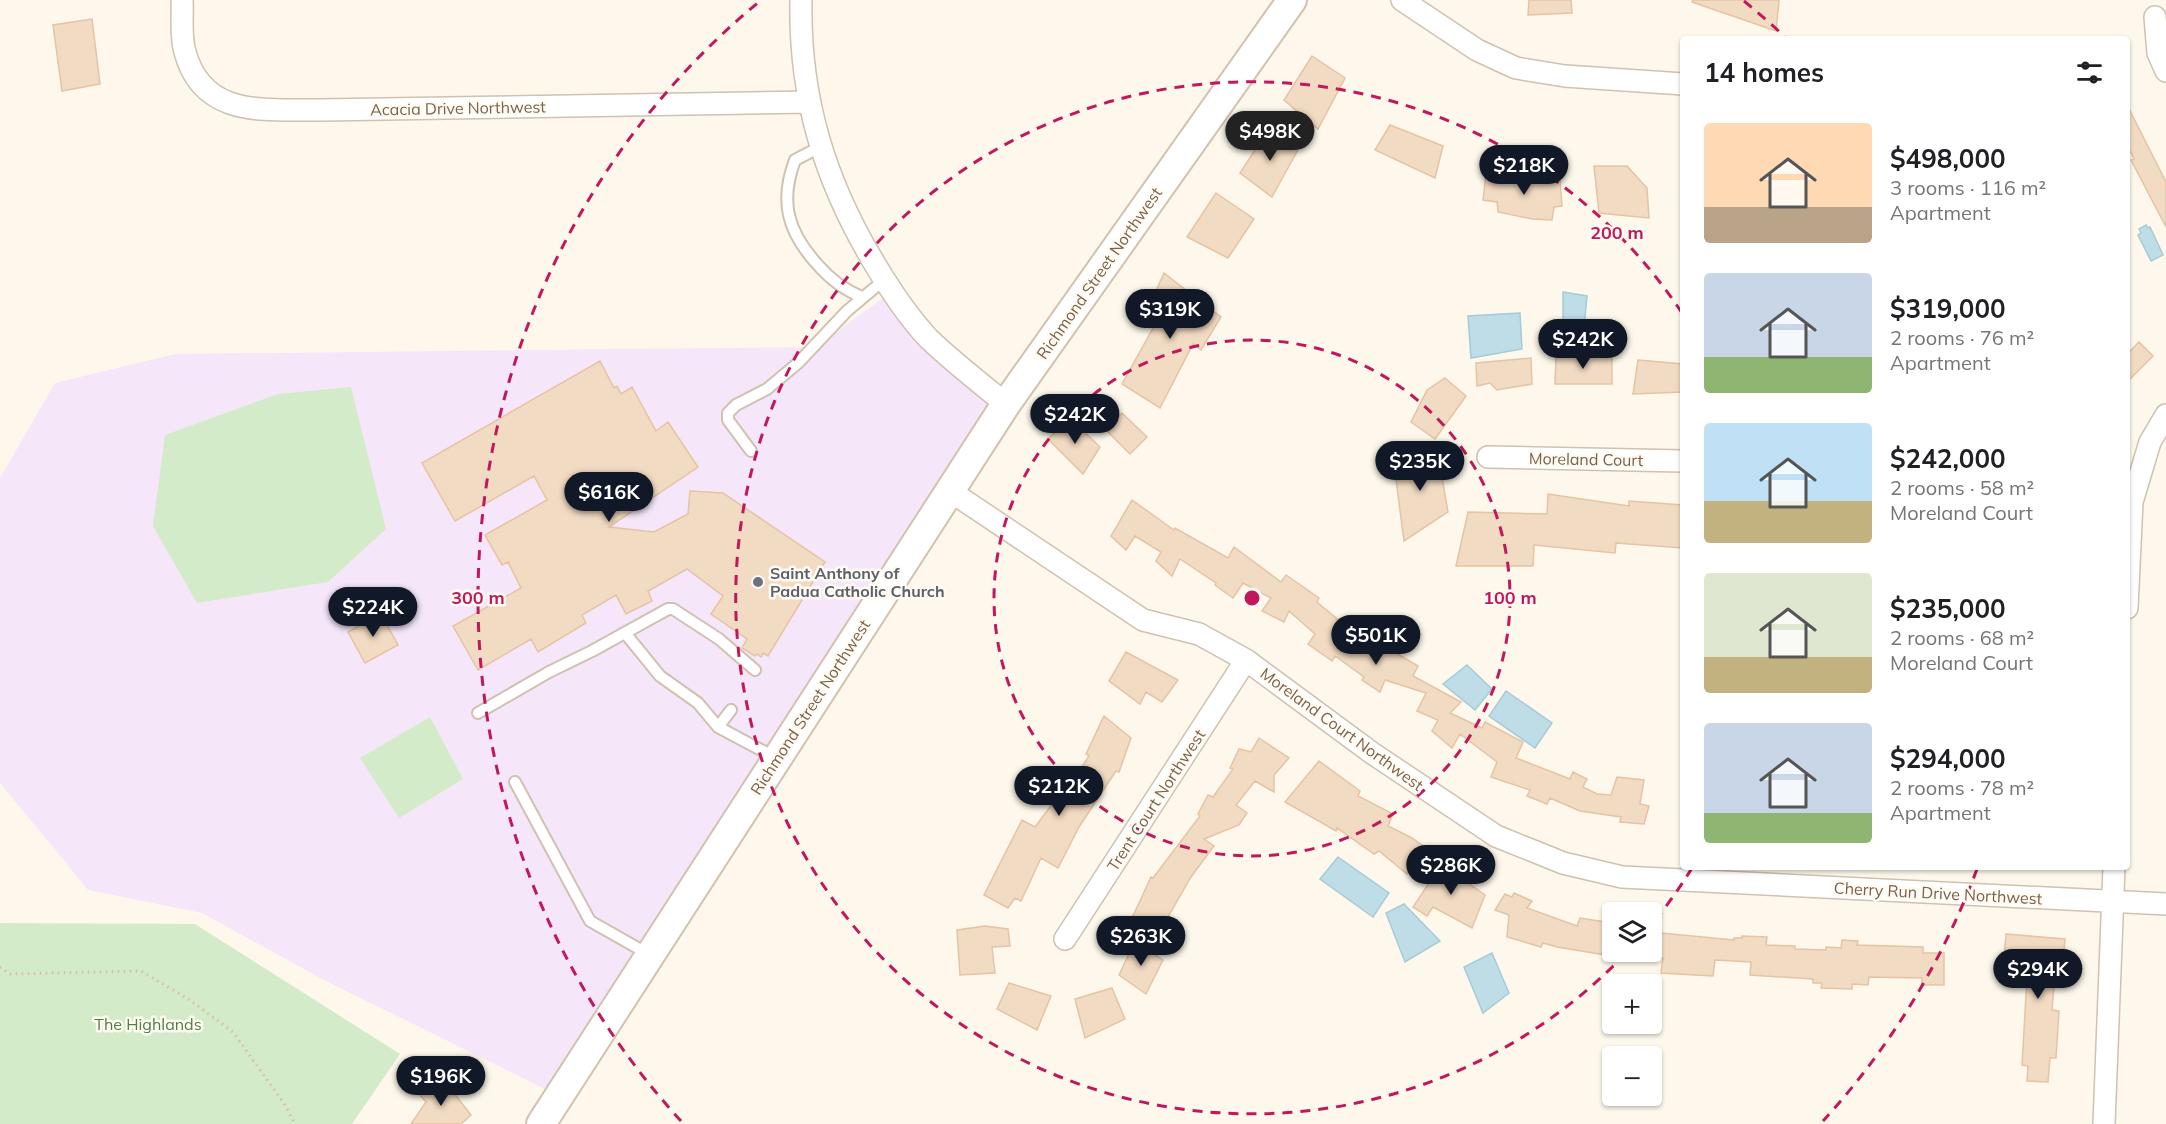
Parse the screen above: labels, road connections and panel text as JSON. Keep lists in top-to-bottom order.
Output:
{
  "streets": {
    "street": [
      "Acacia Drive Northwest",
      "Richmond Street Northwest",
      "Moreland Court",
      "Moreland Court Northwest",
      "Trent Court Northwest",
      "Cherry Run Drive Northwest"
    ]
  },
  "crossings": [
    ["Richmond Street Northwest", "Moreland Court Northwest"],
    ["Moreland Court Northwest", "Trent Court Northwest"],
    ["Moreland Court Northwest", "Cherry Run Drive Northwest"]
  ],
  "parks": ["The Highlands"],
  "places": ["Saint Anthony of Padua Catholic Church"],
  "page": {
    "heading": "14 homes",
    "list": [
      {
        "name": "$498,000",
        "note": "3 rooms · 116 m² · Apartment"
      },
      {
        "name": "$319,000",
        "note": "2 rooms · 76 m² · Apartment"
      },
      {
        "name": "$242,000",
        "note": "2 rooms · 58 m² · Moreland Court"
      },
      {
        "name": "$235,000",
        "note": "2 rooms · 68 m² · Moreland Court"
      },
      {
        "name": "$294,000",
        "note": "2 rooms · 78 m² · Apartment"
      }
    ],
    "price": [
      "$498K",
      "$218K",
      "$319K",
      "$242K",
      "$242K",
      "$235K",
      "$616K",
      "$224K",
      "$501K",
      "$212K",
      "$286K",
      "$263K",
      "$294K",
      "$196K"
    ],
    "map_buttons": ["+", "−"]
  },
  "rings": ["200 m", "100 m", "300 m"]
}
